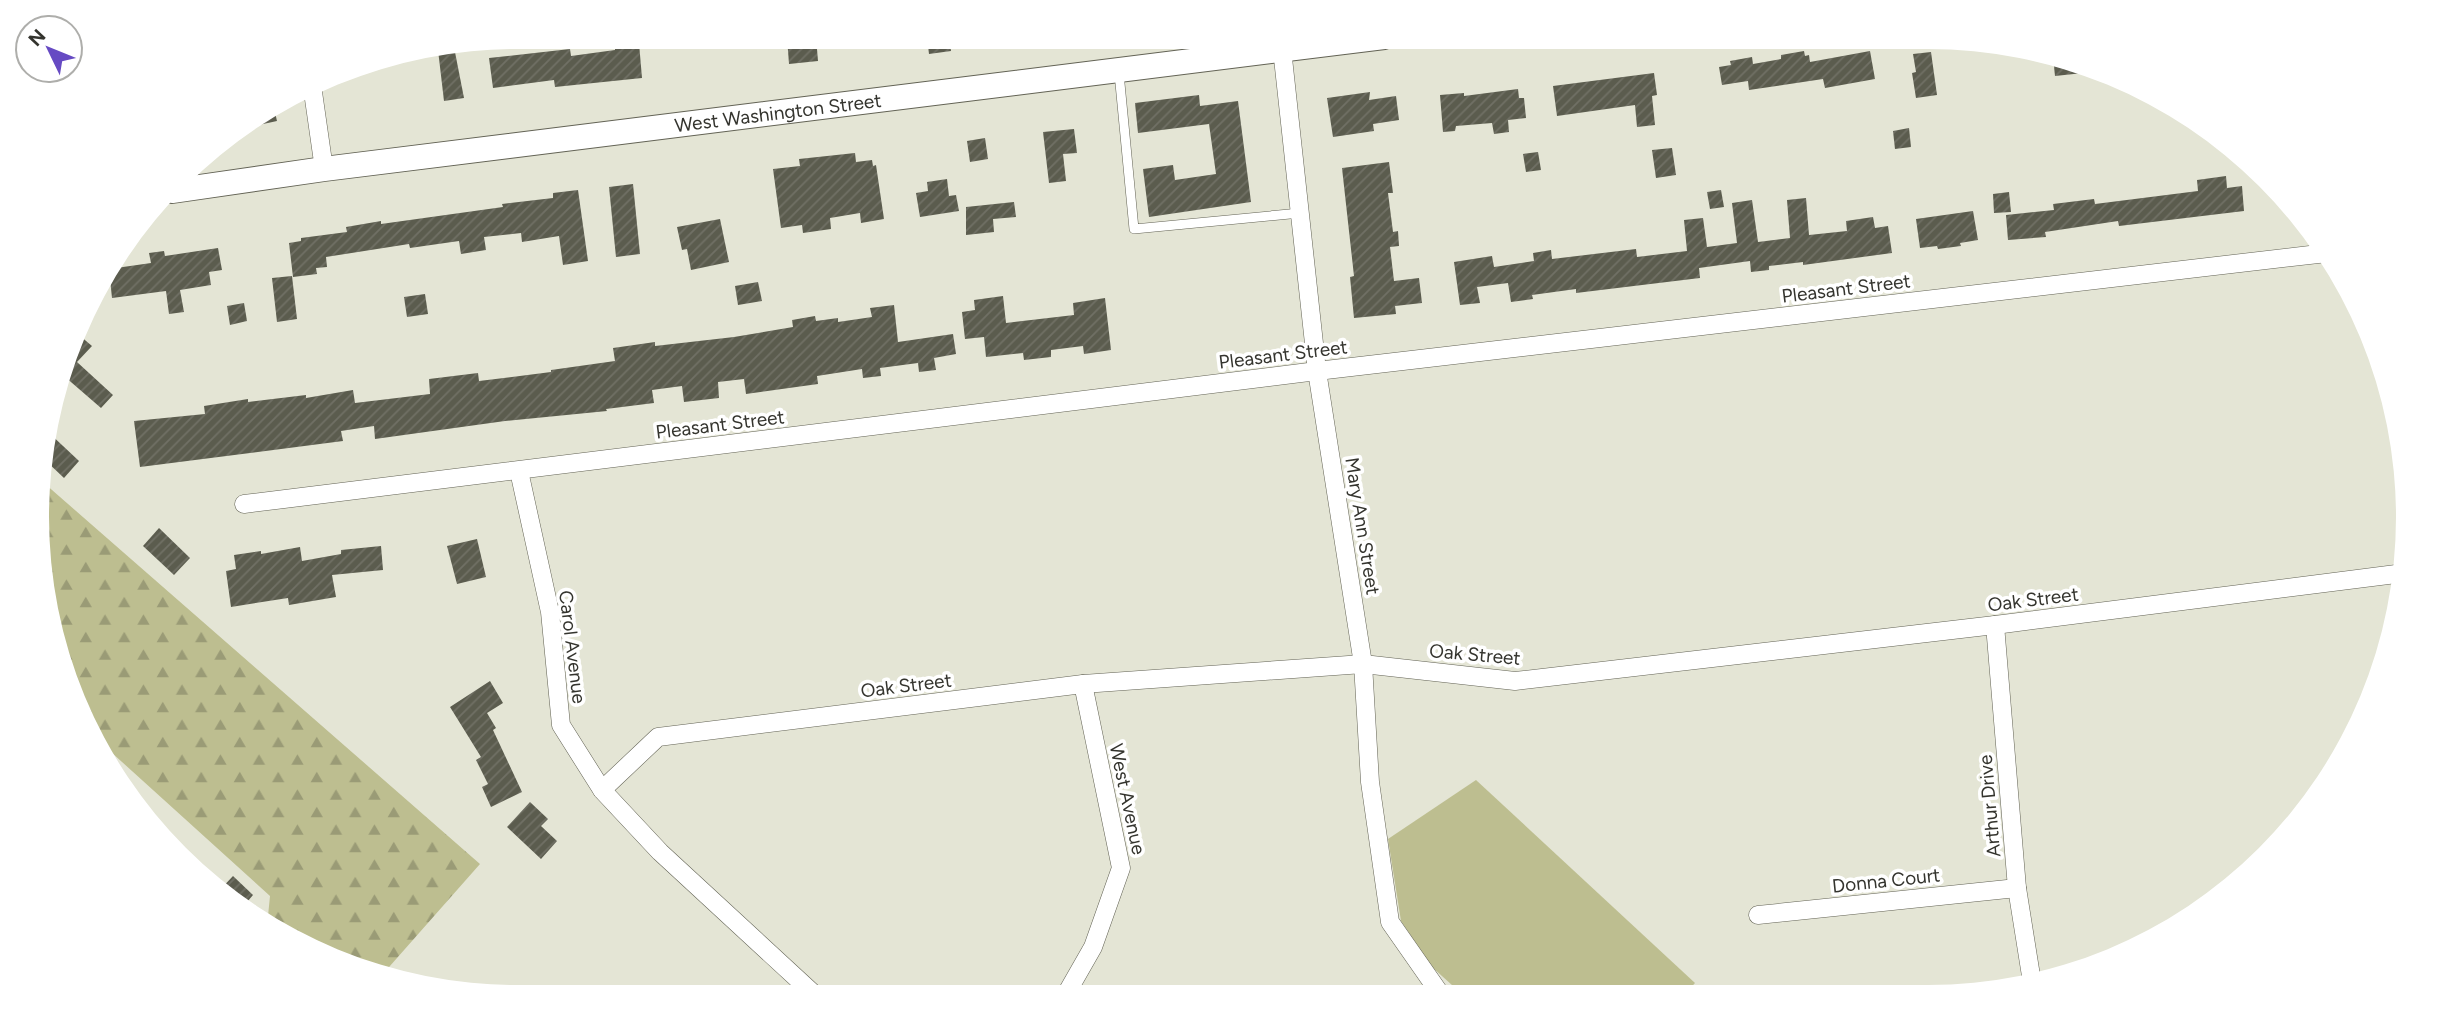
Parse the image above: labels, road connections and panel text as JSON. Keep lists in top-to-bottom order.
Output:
{
  "streets": {
    "main road": ["West Washington Street"],
    "street": [
      "Pleasant Street",
      "Mary Ann Street",
      "Oak Street",
      "Carol Avenue",
      "West Avenue",
      "Arthur Drive",
      "Donna Court"
    ]
  },
  "crossings": [
    ["West Washington Street", "Mary Ann Street"],
    ["Pleasant Street", "Mary Ann Street"],
    ["Pleasant Street", "Carol Avenue"],
    ["Mary Ann Street", "Oak Street"],
    ["Oak Street", "Carol Avenue"],
    ["Oak Street", "West Avenue"],
    ["Oak Street", "Arthur Drive"],
    ["Arthur Drive", "Donna Court"]
  ],
  "north": "top left"
}
